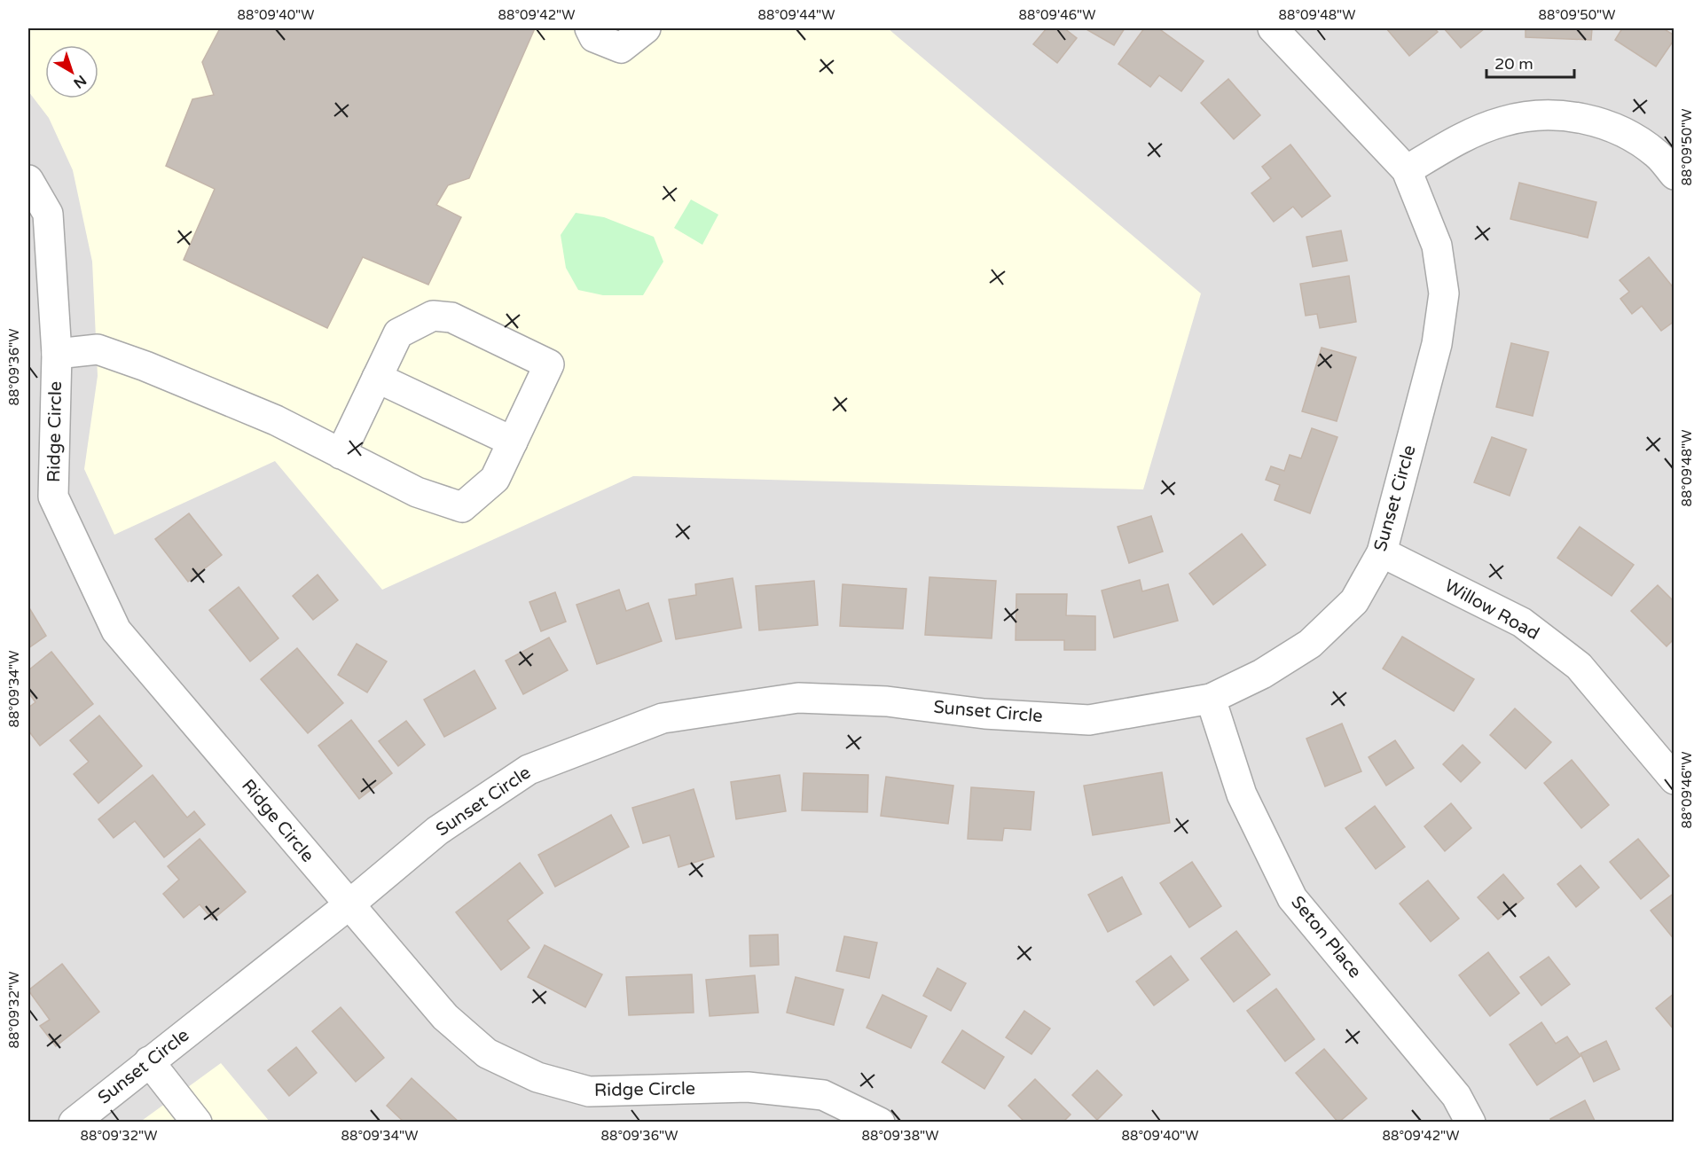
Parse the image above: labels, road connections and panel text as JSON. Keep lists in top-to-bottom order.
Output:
{
  "streets": {
    "street": [
      "Ridge Circle",
      "Sunset Circle",
      "Willow Road",
      "Seton Place"
    ]
  },
  "crossings": [
    ["Ridge Circle", "Sunset Circle"],
    ["Sunset Circle", "Willow Road"],
    ["Sunset Circle", "Seton Place"]
  ],
  "scale_bar": "20 m",
  "north": "bottom right",
  "coordinates": [
    "88°09'40\"W",
    "88°09'42\"W",
    "88°09'44\"W",
    "88°09'46\"W",
    "88°09'48\"W",
    "88°09'50\"W",
    "88°09'36\"W",
    "88°09'34\"W",
    "88°09'32\"W",
    "88°09'38\"W"
  ]
}
